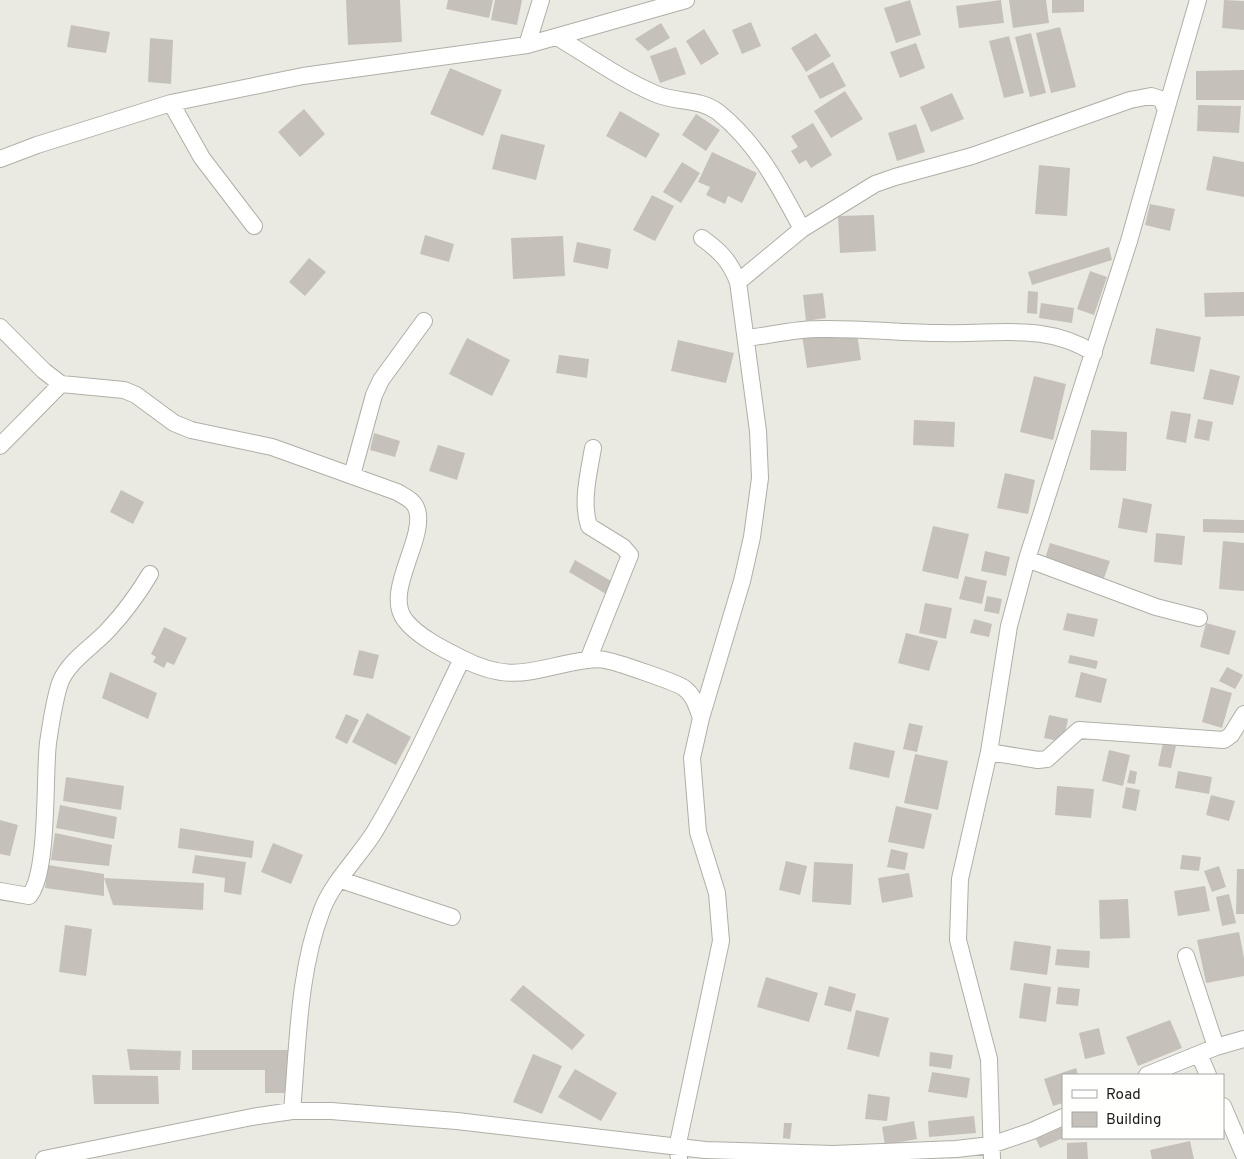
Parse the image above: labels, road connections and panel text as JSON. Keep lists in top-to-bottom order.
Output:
{
  "legend": ["Road", "Building"]
}
